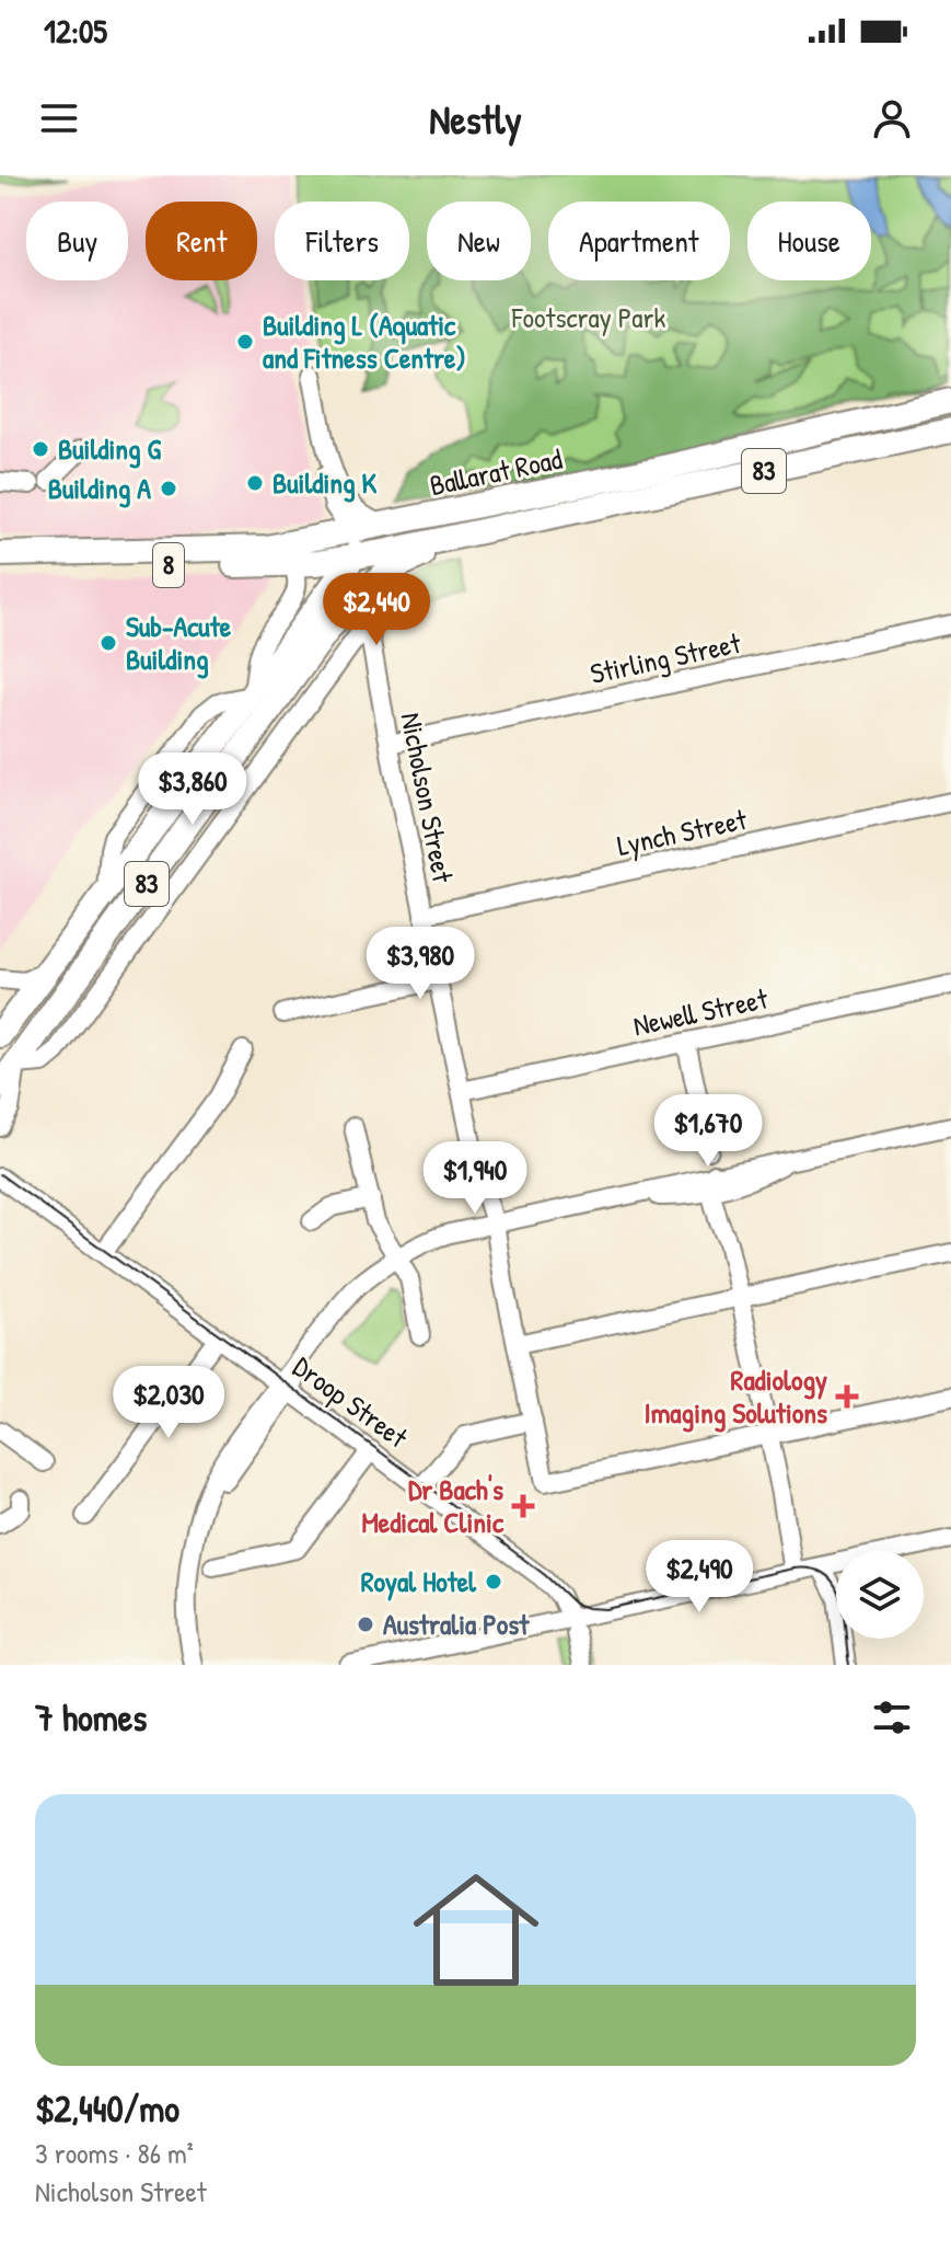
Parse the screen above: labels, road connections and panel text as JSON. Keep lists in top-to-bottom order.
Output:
{
  "streets": {
    "highway": ["83", "Ballarat Road", "8"],
    "street": [
      "Stirling Street",
      "Nicholson Street",
      "Lynch Street",
      "Newell Street",
      "Droop Street"
    ]
  },
  "crossings": [
    ["83", "Ballarat Road"],
    ["Stirling Street", "Nicholson Street"],
    ["Nicholson Street", "Lynch Street"],
    ["Nicholson Street", "Newell Street"]
  ],
  "parks": ["Footscray Park"],
  "places": {
    "other": [
      "Building L (Aquatic and Fitness Centre)",
      "Building G",
      "Building K",
      "Building A",
      "Sub-Acute Building",
      "Royal Hotel",
      "Australia Post"
    ],
    "health": ["Radiology Imaging Solutions", "Dr Bach's Medical Clinic"]
  },
  "page": {
    "status": "12:05",
    "header": "Nestly",
    "chip": [
      "Buy",
      "Rent",
      "Filters",
      "New",
      "Apartment",
      "House"
    ],
    "price": [
      "$2,440",
      "$3,860",
      "$3,980",
      "$1,670",
      "$1,940",
      "$2,030",
      "$2,490"
    ],
    "heading": "7 homes",
    "list": [
      {
        "name": "$2,440/mo",
        "note": "3 rooms · 86 m² · Nicholson Street"
      }
    ]
  }
}
